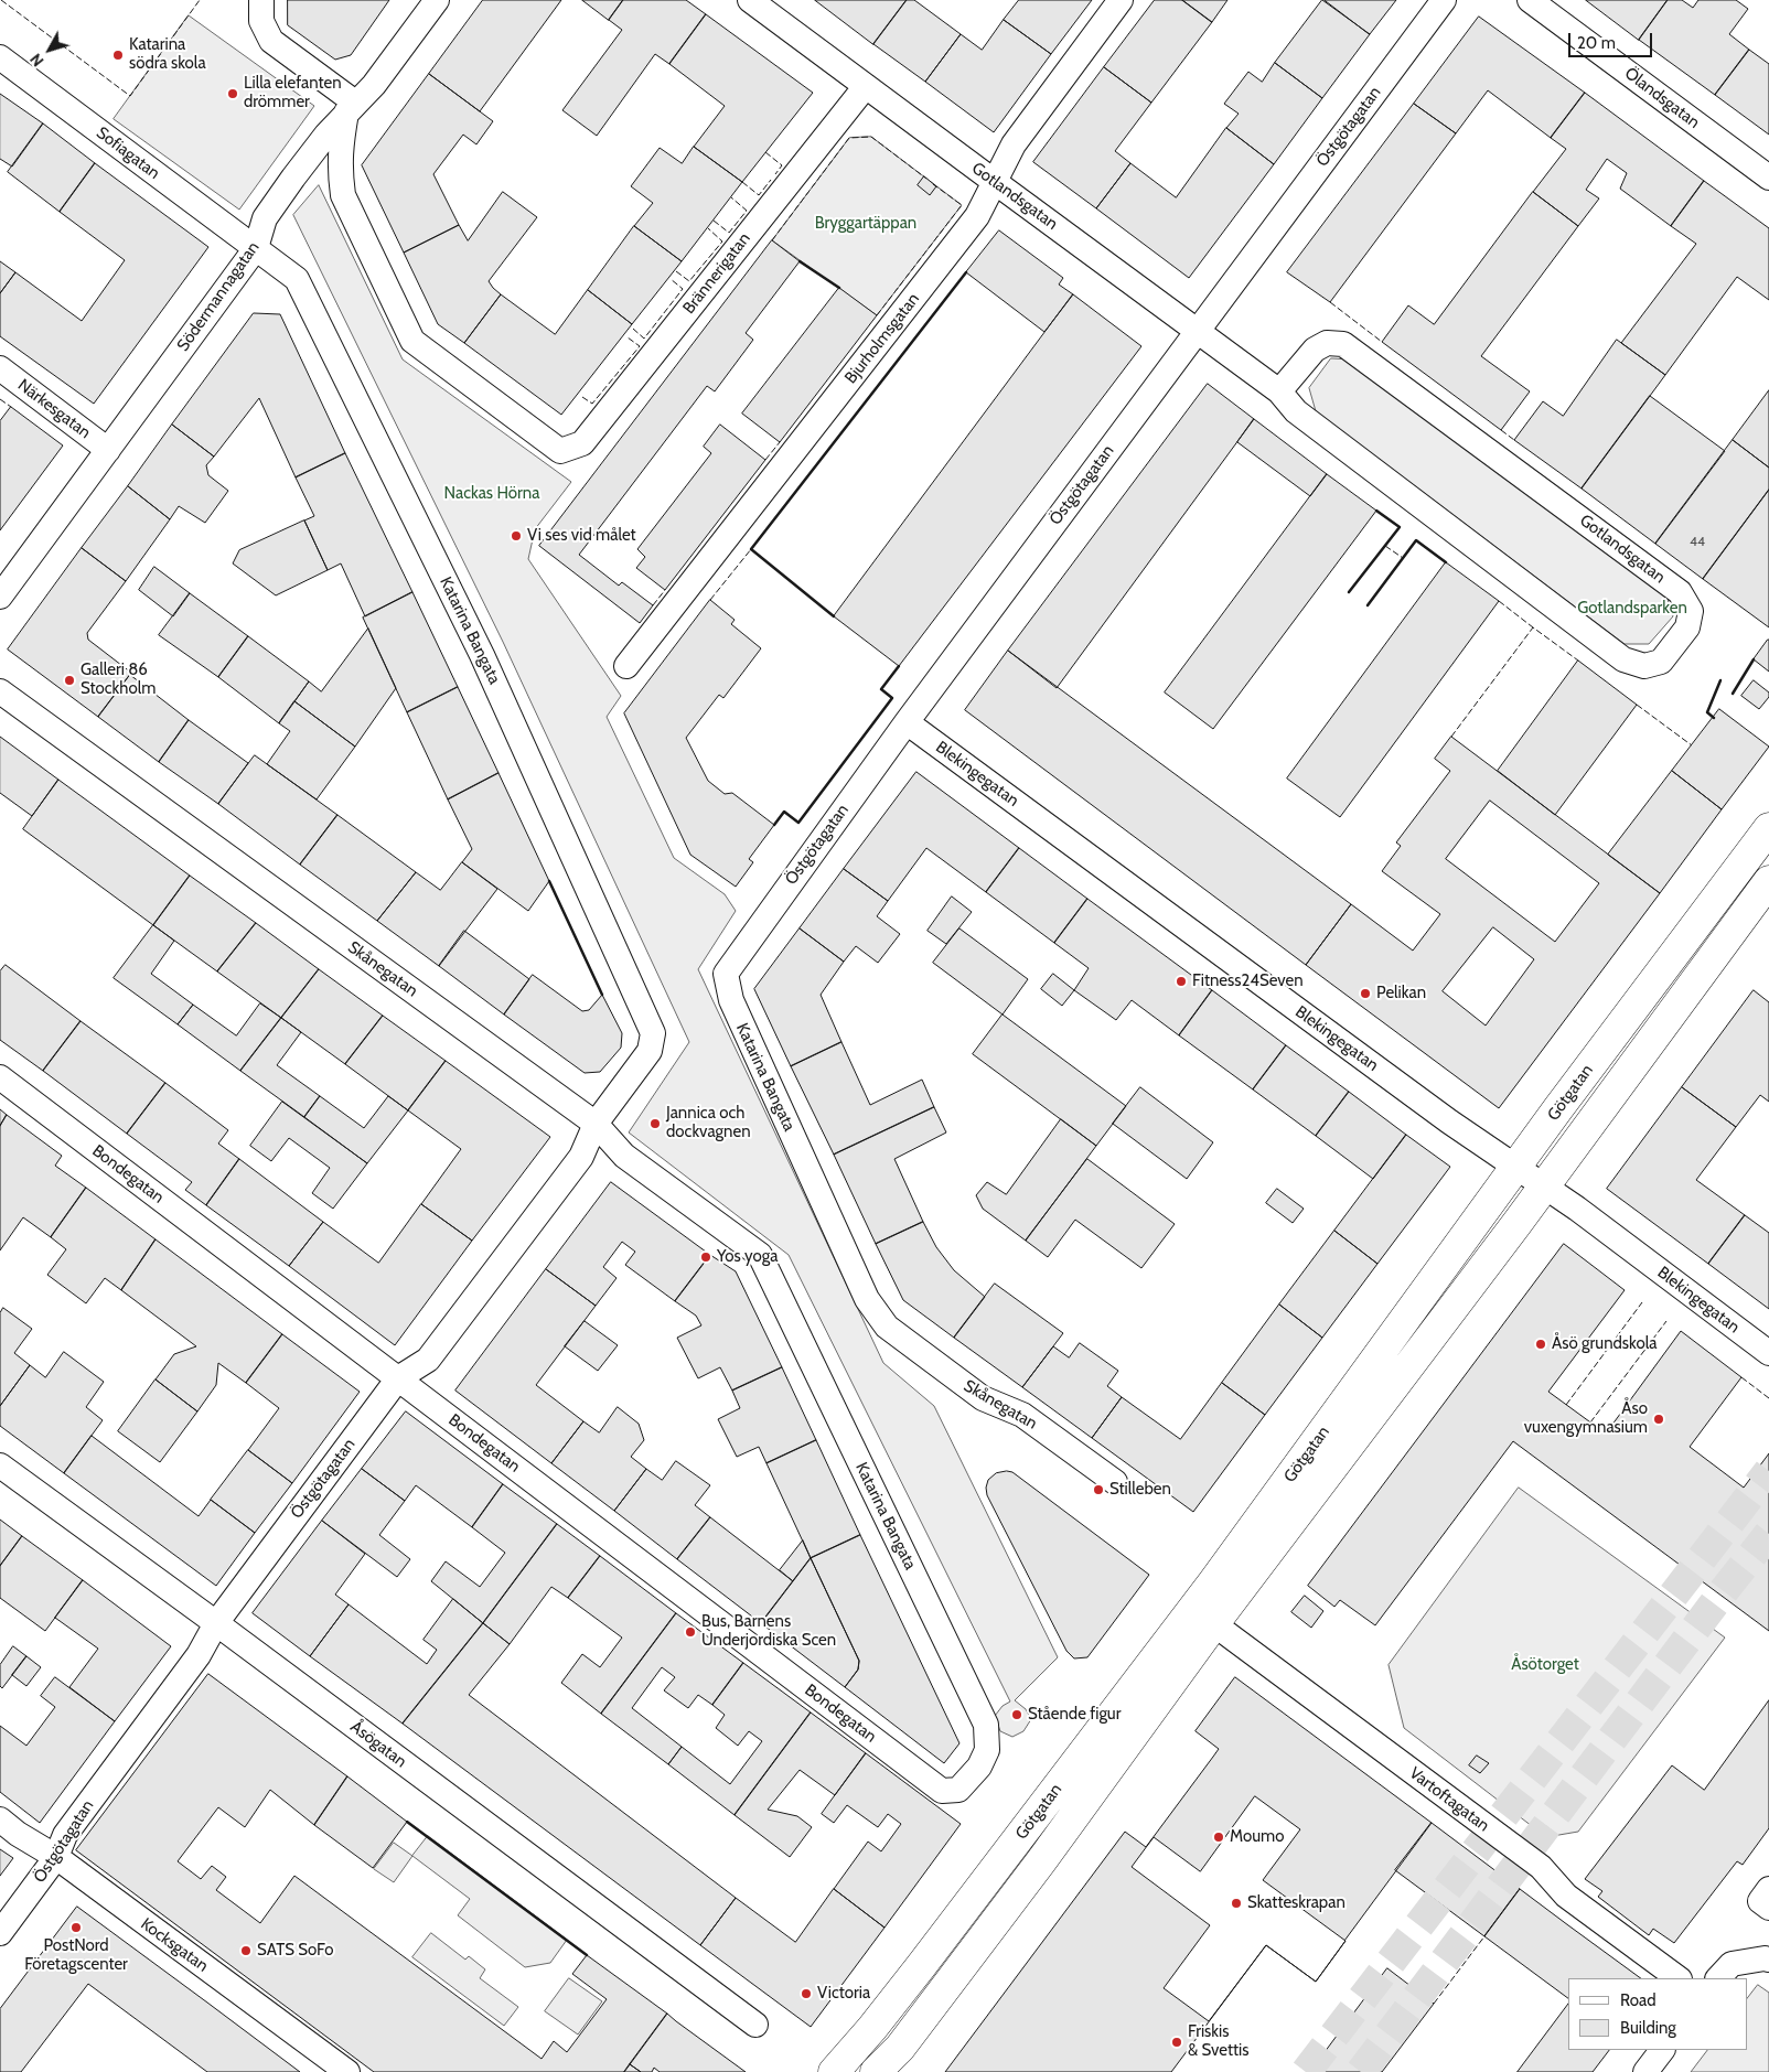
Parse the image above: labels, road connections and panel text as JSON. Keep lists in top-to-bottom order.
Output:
{
  "streets": {
    "street": [
      "Ölandsgatan",
      "Östgötagatan",
      "Sofiagatan",
      "Gotlandsgatan",
      "Brännerigatan",
      "Södermannagatan",
      "Bjurholmsgatan",
      "Närkesgatan",
      "Katarina Bangata",
      "Blekingegatan",
      "Skånegatan",
      "Götgatan",
      "Bondegatan",
      "Åsögatan",
      "Vartoftagatan",
      "Kocksgatan"
    ]
  },
  "crossings": [
    ["Östgötagatan", "Gotlandsgatan"],
    ["Östgötagatan", "Katarina Bangata"],
    ["Östgötagatan", "Blekingegatan"],
    ["Östgötagatan", "Skånegatan"],
    ["Östgötagatan", "Bondegatan"],
    ["Östgötagatan", "Åsögatan"],
    ["Östgötagatan", "Kocksgatan"],
    ["Sofiagatan", "Södermannagatan"],
    ["Sofiagatan", "Katarina Bangata"],
    ["Gotlandsgatan", "Brännerigatan"],
    ["Gotlandsgatan", "Bjurholmsgatan"],
    ["Brännerigatan", "Södermannagatan"],
    ["Södermannagatan", "Närkesgatan"],
    ["Södermannagatan", "Katarina Bangata"],
    ["Katarina Bangata", "Skånegatan"],
    ["Katarina Bangata", "Bondegatan"],
    ["Blekingegatan", "Götgatan"],
    ["Götgatan", "Vartoftagatan"]
  ],
  "parks": [
    "Bryggartäppan",
    "Nackas Hörna",
    "Gotlandsparken",
    "Åsötorget"
  ],
  "places": [
    "Katarina södra skola",
    "Lilla elefanten drömmer",
    "Vi ses vid målet",
    "Galleri 86 Stockholm",
    "Fitness24Seven",
    "Pelikan",
    "Jannica och dockvagnen",
    "Yos yoga",
    "Åsö grundskola",
    "Åso vuxengymnasium",
    "Stilleben",
    "Bus, Barnens Underjordiska Scen",
    "Stående figur",
    "Moumo",
    "Skatteskrapan",
    "PostNord Företagscenter",
    "SATS SoFo",
    "Victoria",
    "Friskis & Svettis"
  ],
  "house_numbers": ["44"],
  "legend": ["Road", "Building"],
  "scale_bar": "20 m",
  "north": "bottom left"
}
